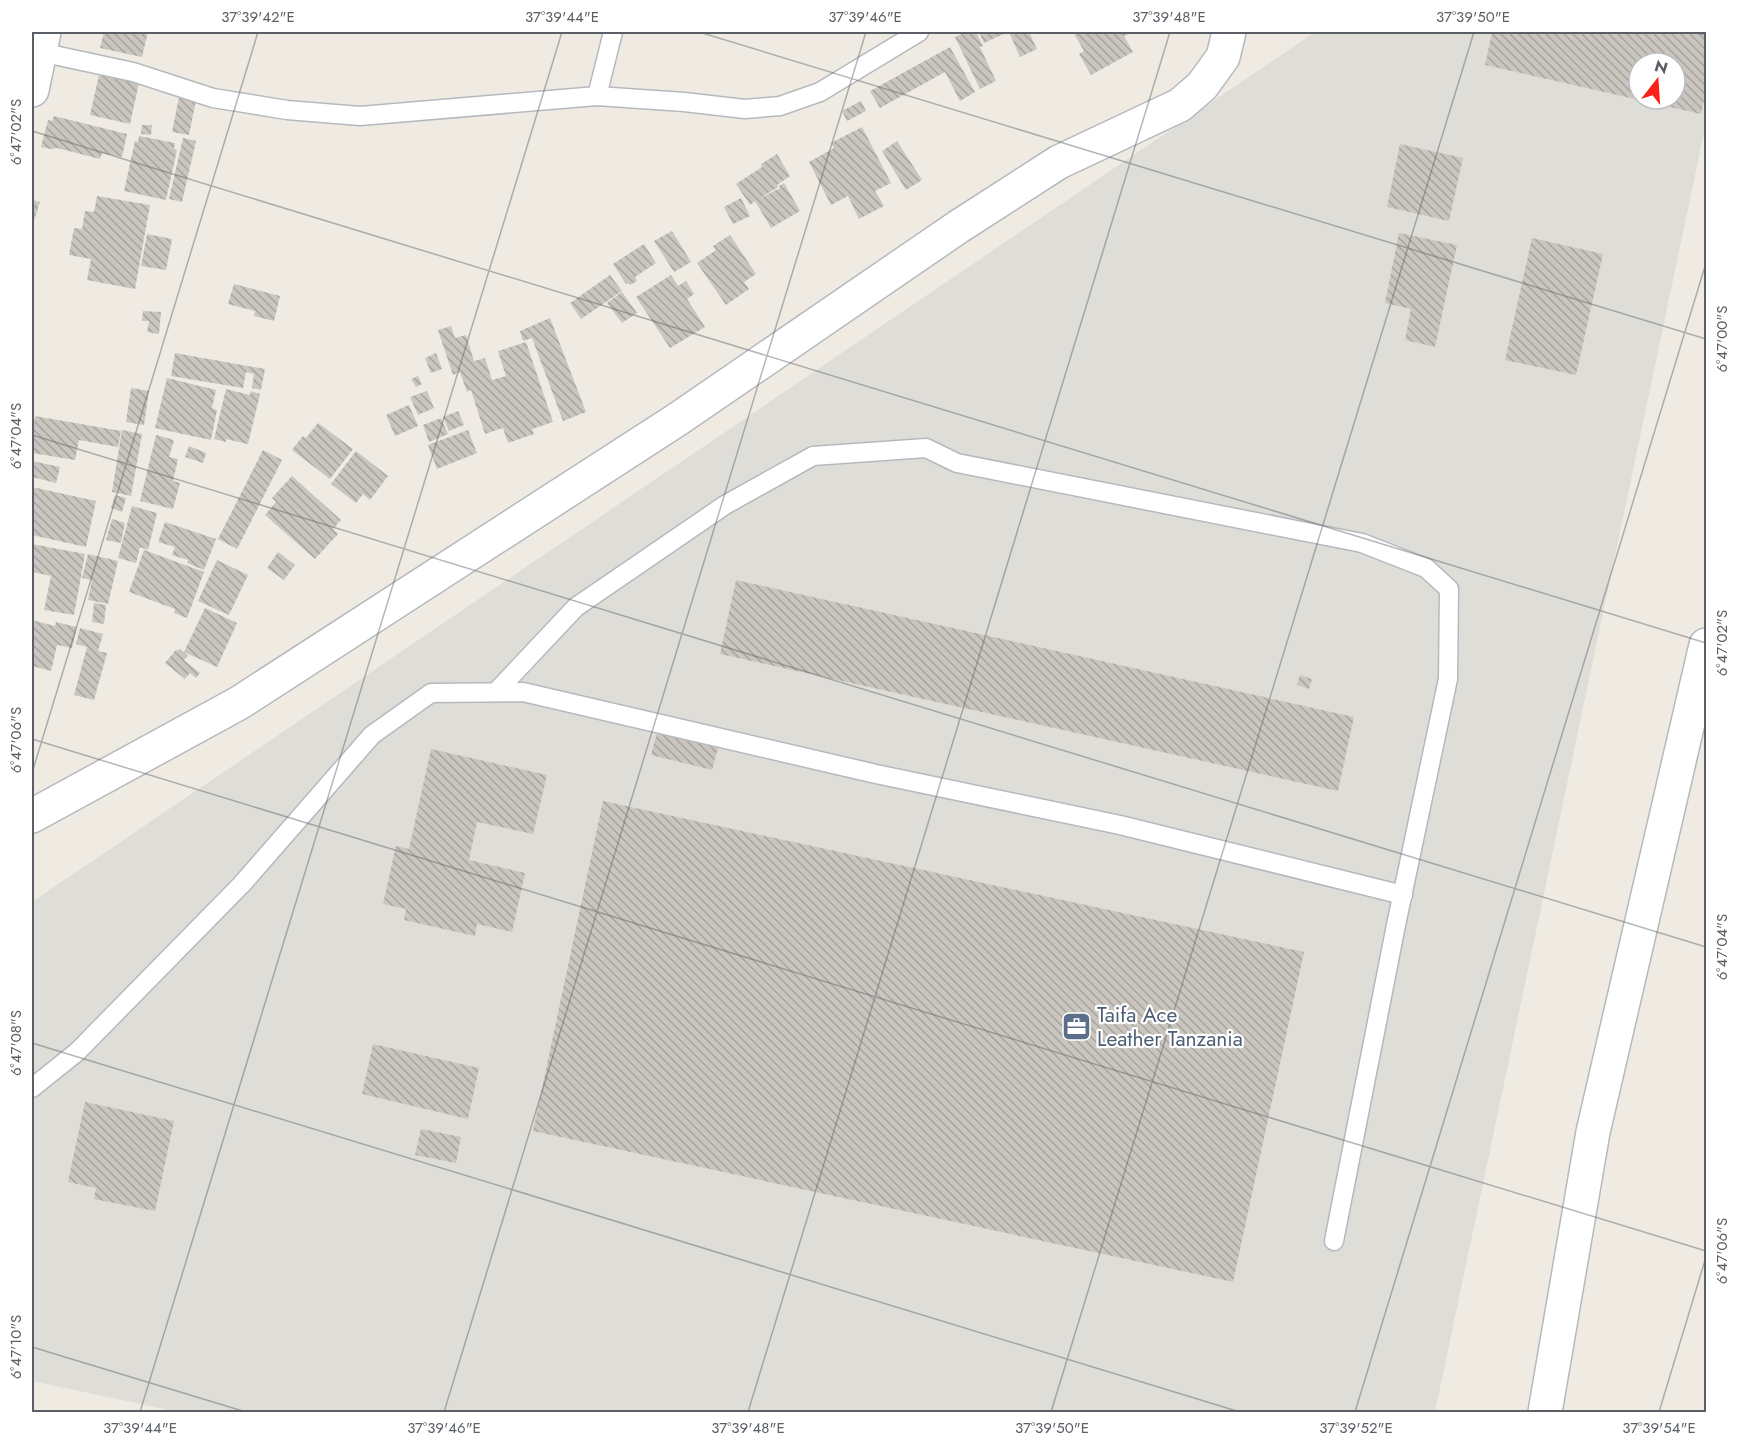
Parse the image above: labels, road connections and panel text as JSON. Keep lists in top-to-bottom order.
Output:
{
  "places": {
    "office": ["Taifa Ace Leather Tanzania"]
  },
  "north": "top",
  "coordinates": [
    "37°39'42\"E",
    "37°39'44\"E",
    "37°39'46\"E",
    "37°39'48\"E",
    "37°39'50\"E",
    "6°47'02\"S",
    "6°47'00\"S",
    "6°47'04\"S",
    "6°47'06\"S",
    "6°47'08\"S",
    "6°47'10\"S",
    "37°39'52\"E",
    "37°39'54\"E"
  ]
}
